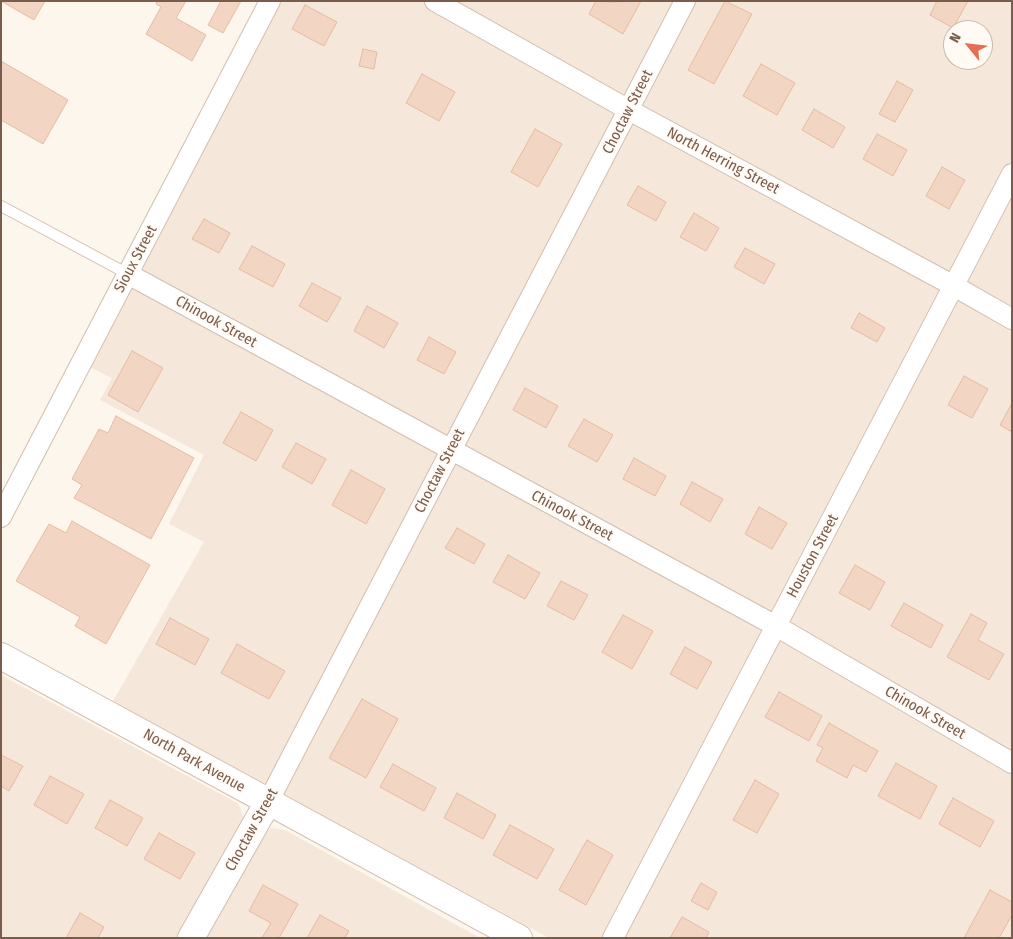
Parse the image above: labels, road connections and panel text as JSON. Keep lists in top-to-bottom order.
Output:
{
  "streets": {
    "street": [
      "Choctaw Street",
      "North Herring Street",
      "Sioux Street",
      "Chinook Street",
      "Houston Street",
      "North Park Avenue"
    ]
  },
  "crossings": [
    ["Choctaw Street", "North Herring Street"],
    ["Choctaw Street", "Chinook Street"],
    ["Choctaw Street", "North Park Avenue"],
    ["North Herring Street", "Houston Street"],
    ["Sioux Street", "Chinook Street"],
    ["Chinook Street", "Houston Street"]
  ],
  "north": "top left"
}
